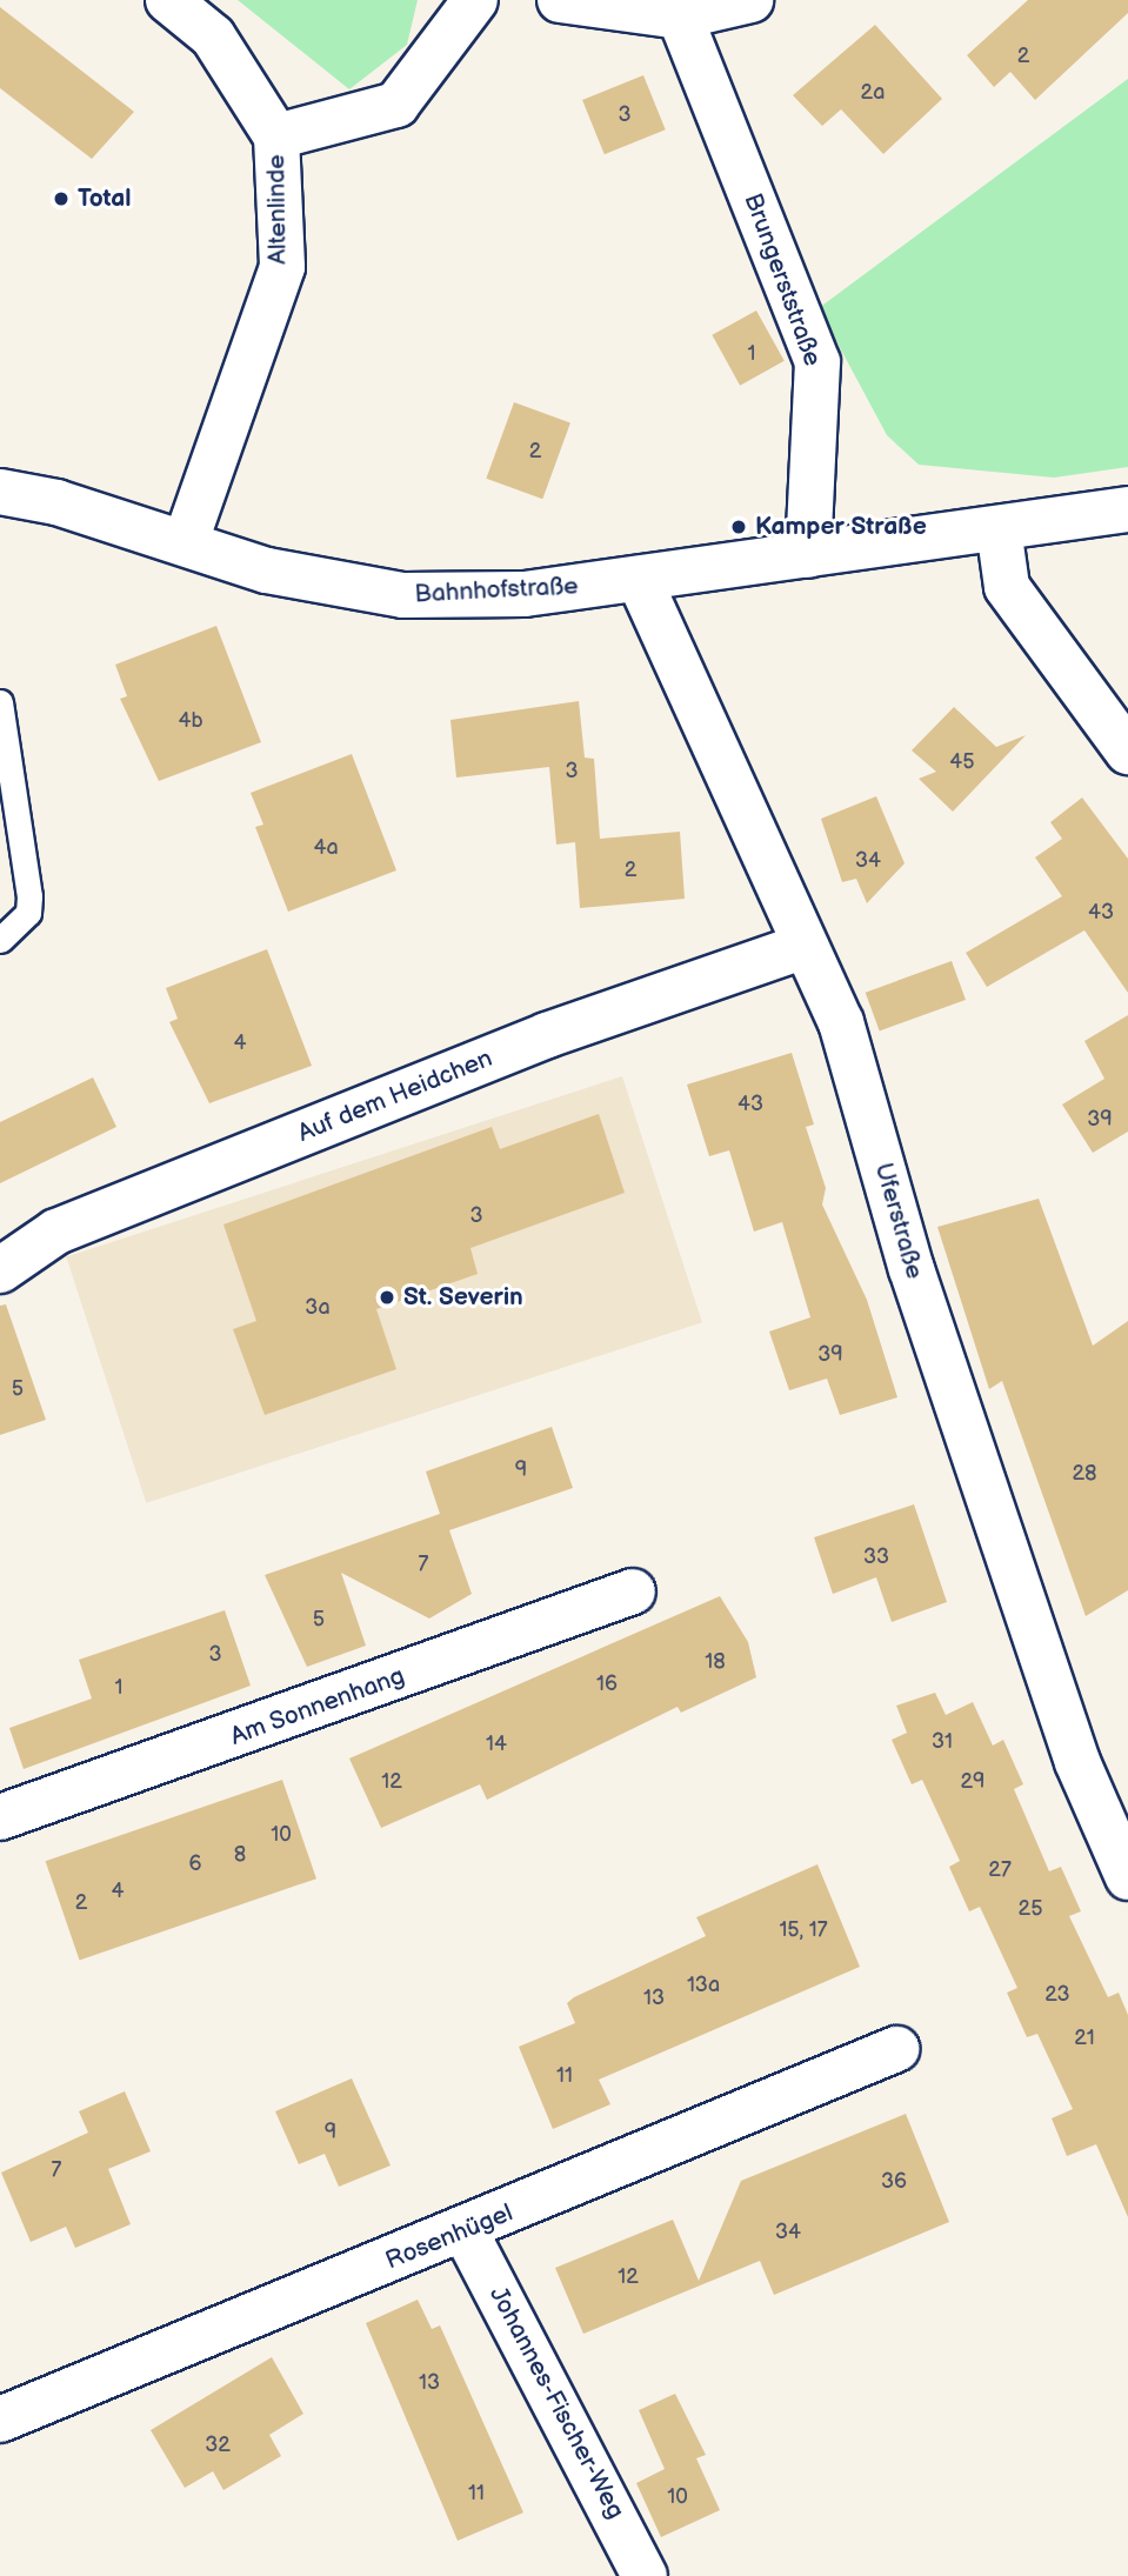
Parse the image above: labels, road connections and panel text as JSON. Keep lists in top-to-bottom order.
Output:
{
  "streets": {
    "street": [
      "Altenlinde",
      "Brungerststraße",
      "Bahnhofstraße",
      "Auf dem Heidchen",
      "Uferstraße",
      "Am Sonnenhang",
      "Rosenhügel",
      "Johannes-Fischer-Weg"
    ]
  },
  "crossings": [
    ["Altenlinde", "Bahnhofstraße"],
    ["Brungerststraße", "Bahnhofstraße"],
    ["Bahnhofstraße", "Uferstraße"],
    ["Auf dem Heidchen", "Uferstraße"],
    ["Rosenhügel", "Johannes-Fischer-Weg"]
  ],
  "places": ["Total", "Kamper Straße", "St. Severin"],
  "house_numbers": [
    "2",
    "2a",
    "3",
    "1",
    "2",
    "4b",
    "45",
    "3",
    "4a",
    "34",
    "2",
    "43",
    "4",
    "43",
    "39",
    "3",
    "3a",
    "39",
    "5",
    "9",
    "28",
    "33",
    "7",
    "5",
    "3",
    "18",
    "16",
    "1",
    "31",
    "14",
    "12",
    "29",
    "10",
    "8",
    "6",
    "27",
    "4",
    "2",
    "25",
    "15, 17",
    "13a",
    "23",
    "13",
    "21",
    "11",
    "9",
    "7",
    "36",
    "34",
    "12",
    "13",
    "32",
    "11",
    "10"
  ]
}
